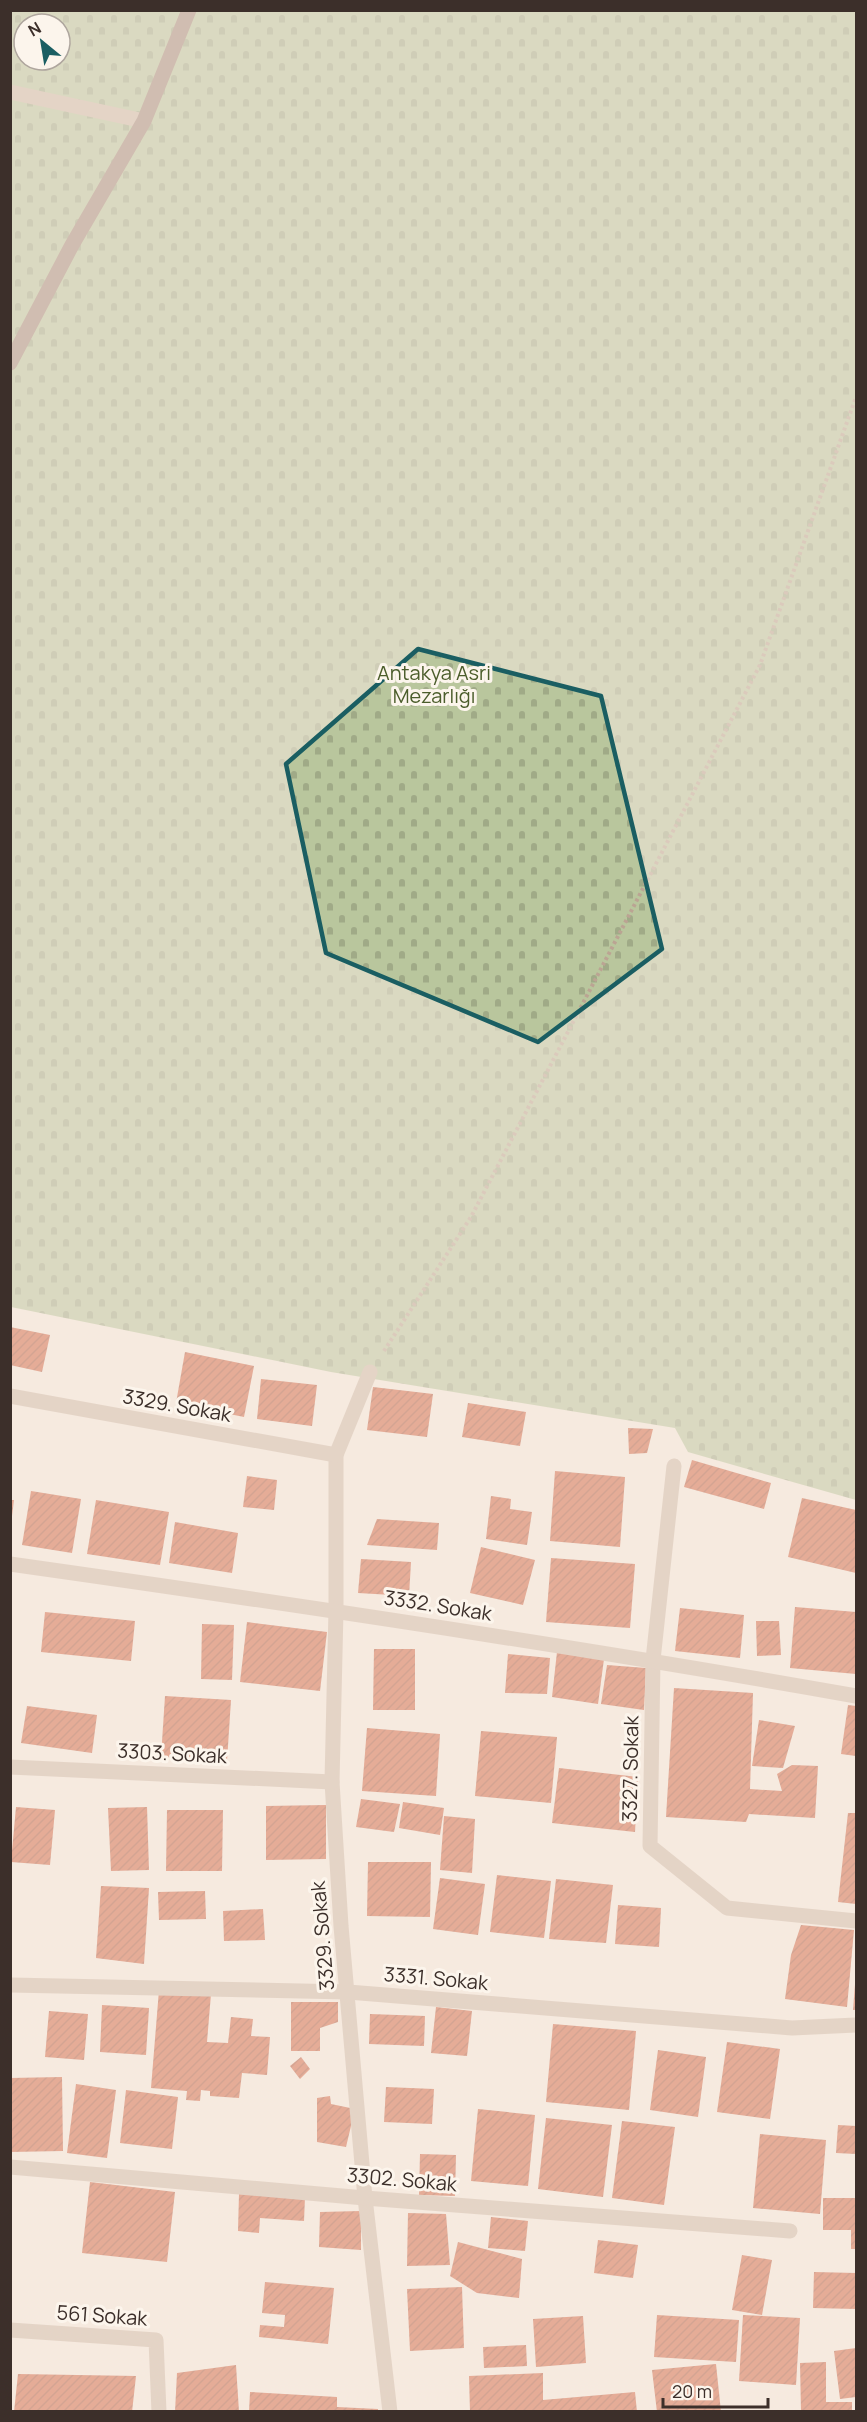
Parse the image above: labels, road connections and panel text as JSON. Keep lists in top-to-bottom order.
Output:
{
  "streets": {
    "street": [
      "3329. Sokak",
      "3332. Sokak",
      "3303. Sokak",
      "3327. Sokak",
      "3331. Sokak",
      "3302. Sokak",
      "561 Sokak"
    ]
  },
  "crossings": [
    ["3329. Sokak", "3332. Sokak"],
    ["3329. Sokak", "3303. Sokak"],
    ["3329. Sokak", "3331. Sokak"],
    ["3329. Sokak", "3302. Sokak"],
    ["3332. Sokak", "3327. Sokak"]
  ],
  "parks": ["Antakya Asri Mezarlığı"],
  "scale_bar": "20 m",
  "north": "top left"
}
